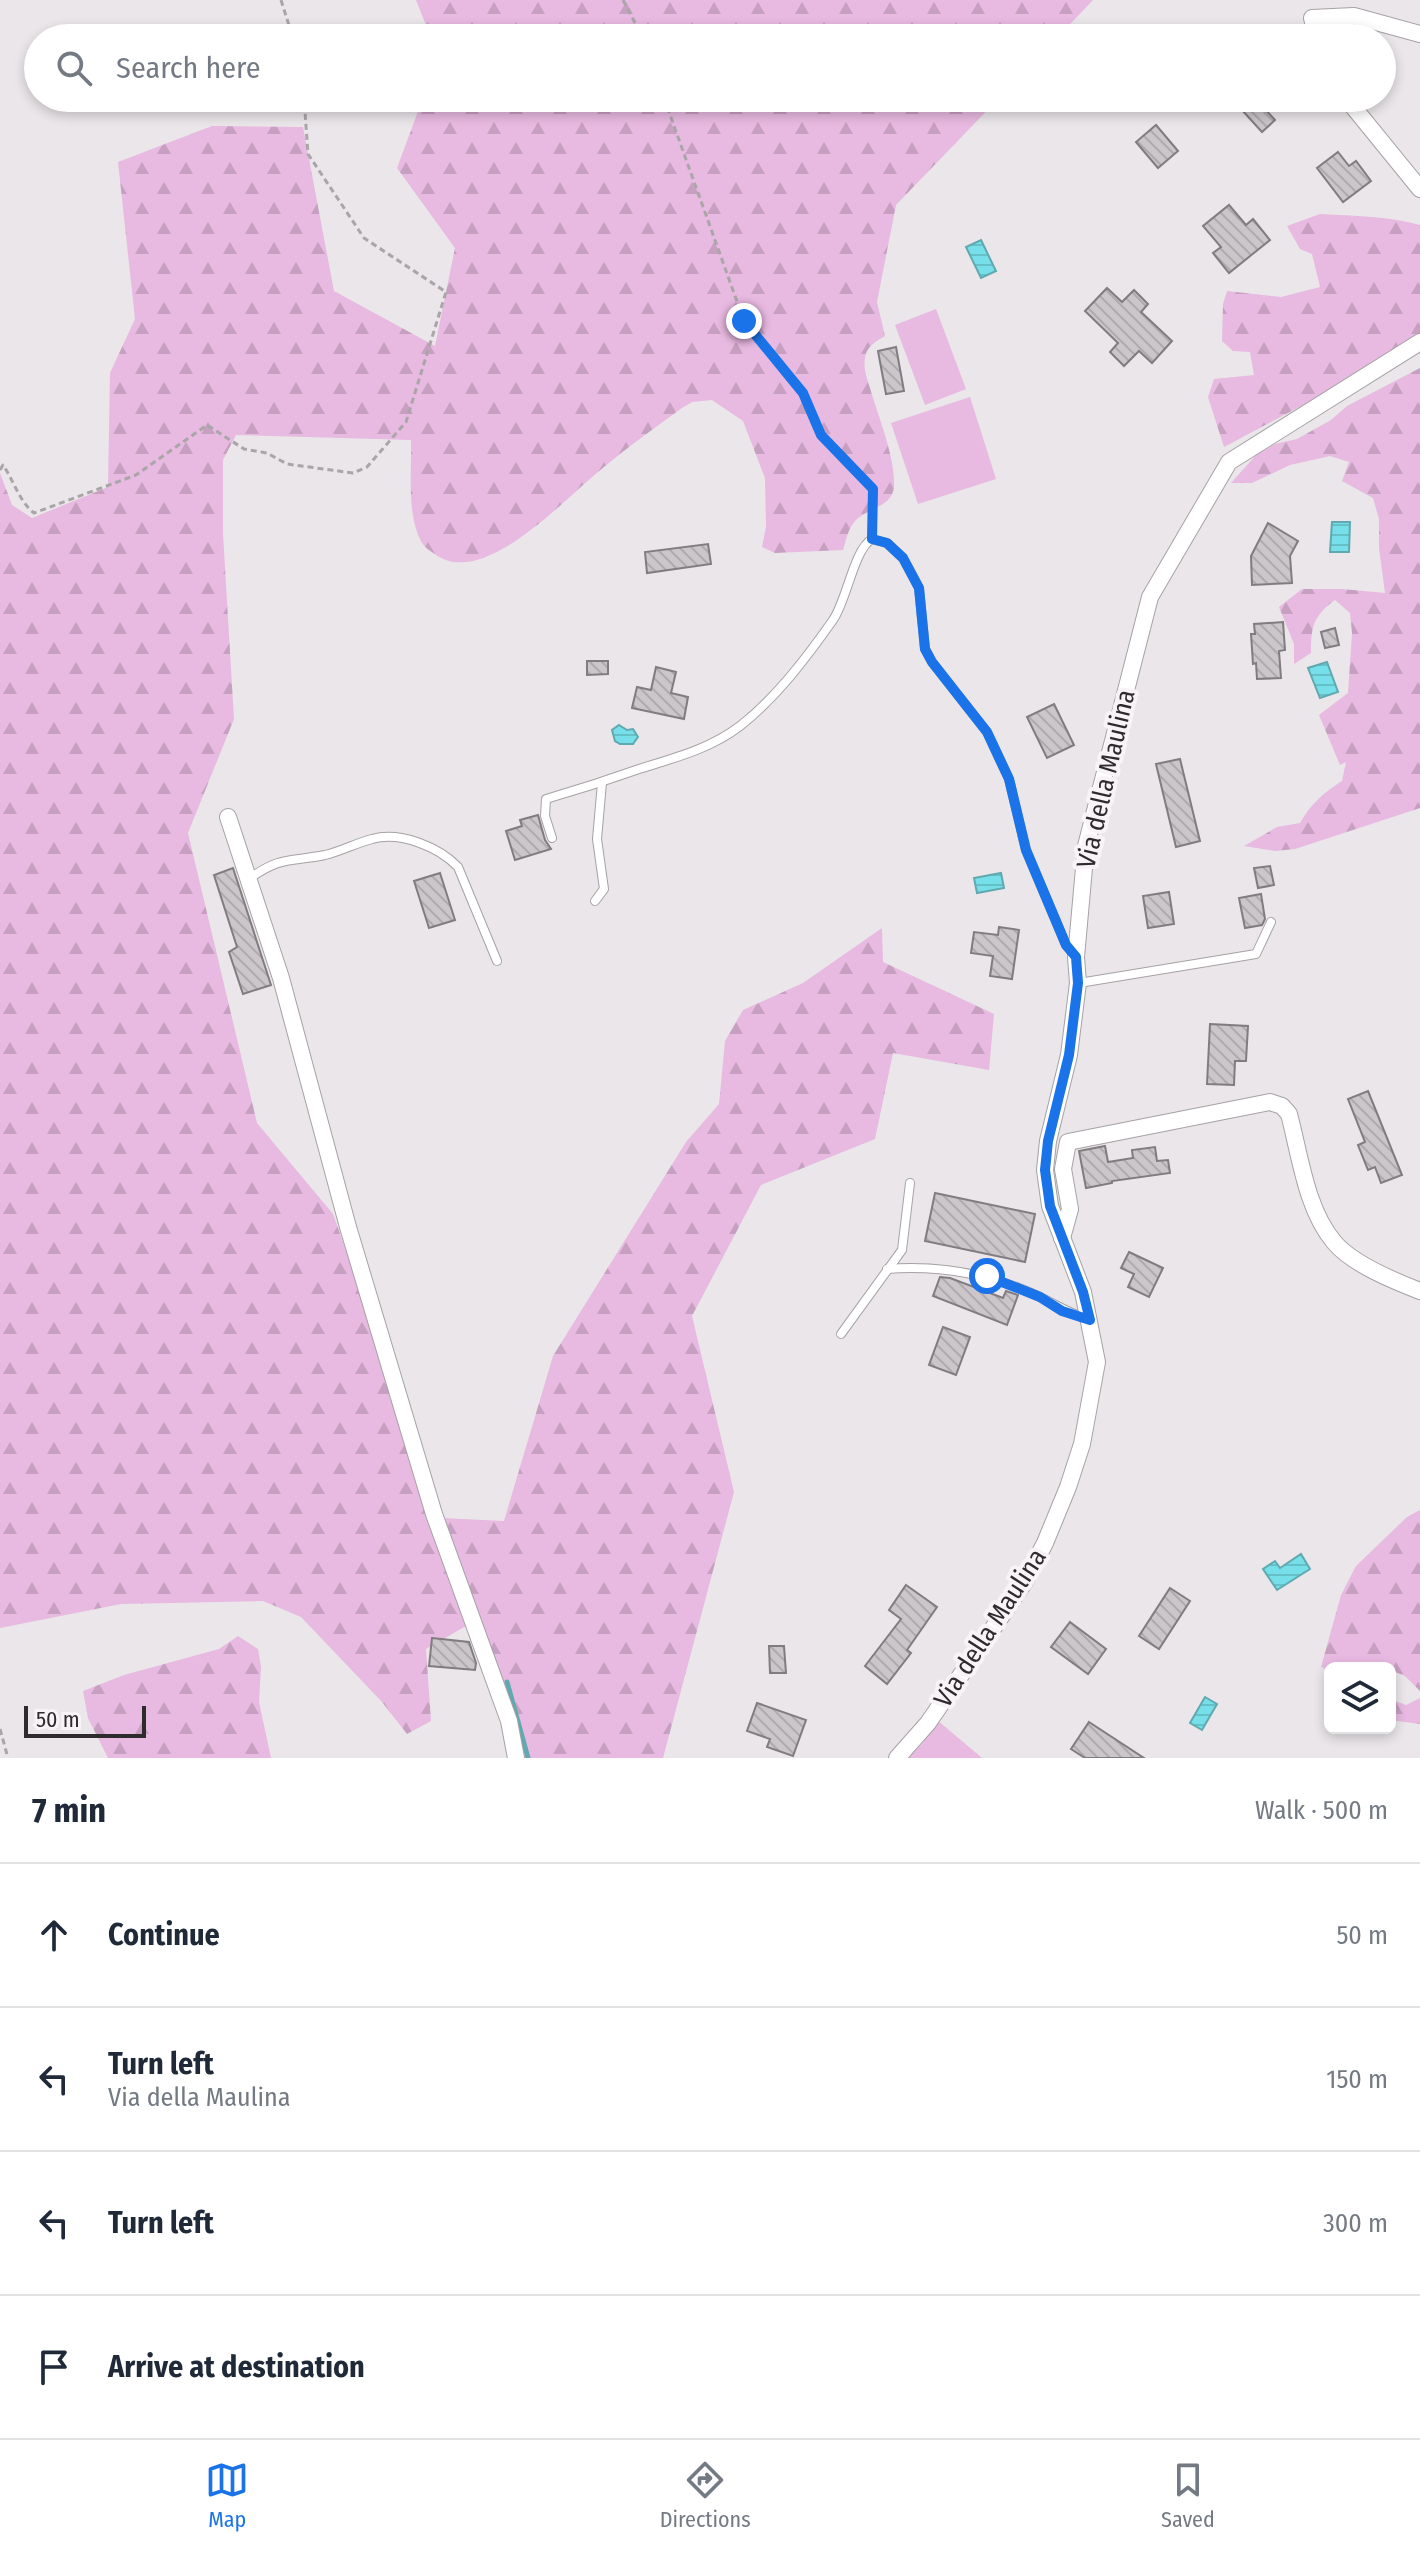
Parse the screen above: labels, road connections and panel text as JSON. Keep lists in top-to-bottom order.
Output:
{
  "streets": {
    "street": ["Via della Maulina"]
  },
  "scale_bar": "50 m",
  "page": {
    "search": "Search here",
    "scale": "50 m",
    "heading": ["7 min", "Walk · 500 m"],
    "list": [
      ["Continue", "50 m"],
      ["Turn left", "Via della Maulina", "150 m"],
      ["Turn left", "300 m"],
      "Arrive at destination"
    ],
    "nav": ["Map", "Directions", "Saved"]
  }
}
